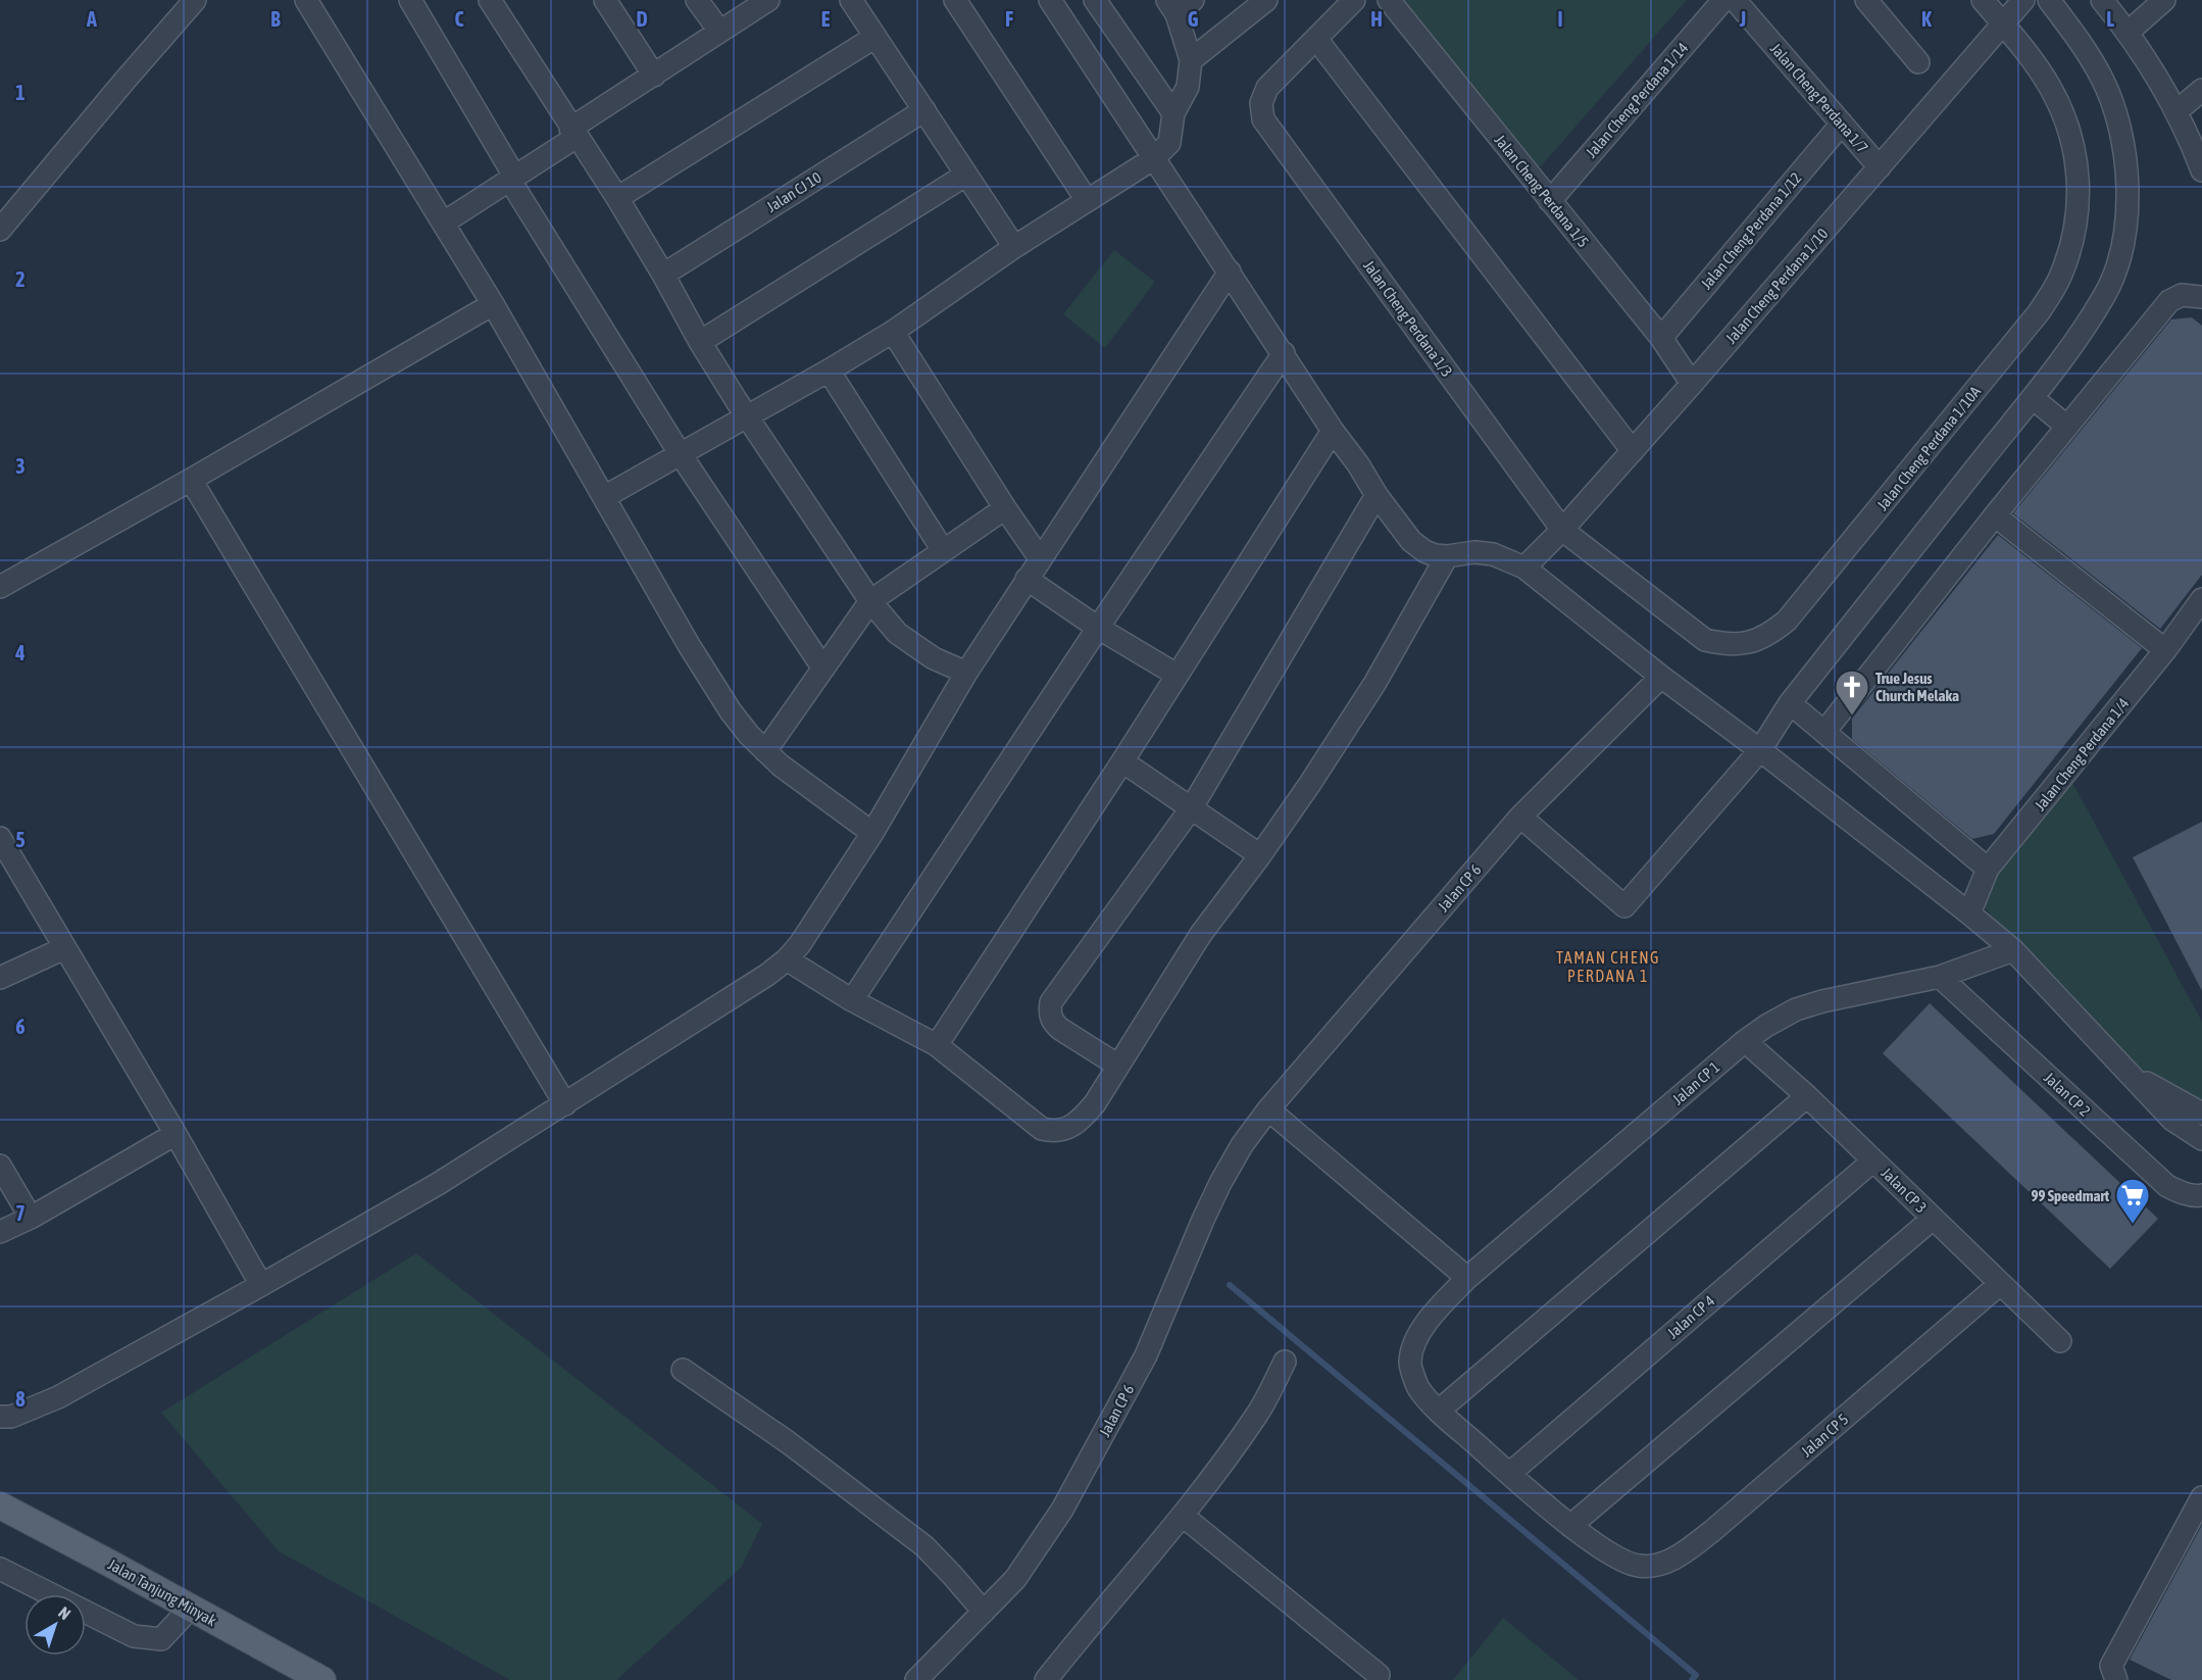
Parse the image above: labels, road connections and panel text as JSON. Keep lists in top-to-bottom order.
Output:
{
  "streets": {
    "main road": ["Jalan Tanjung Minyak"],
    "street": [
      "Jalan Cheng Perdana 1/7",
      "Jalan Cheng Perdana 1/14",
      "Jalan Cheng Perdana 1/5",
      "Jalan CJ 10",
      "Jalan Cheng Perdana 1/12",
      "Jalan Cheng Perdana 1/10",
      "Jalan Cheng Perdana 1/3",
      "Jalan Cheng Perdana 1/10A",
      "Jalan Cheng Perdana 1/4",
      "Jalan CP 6",
      "Jalan CP 1",
      "Jalan CP 2",
      "Jalan CP 3",
      "Jalan CP 4",
      "Jalan CP 5"
    ]
  },
  "crossings": [
    ["Jalan Cheng Perdana 1/7", "Jalan Cheng Perdana 1/12"],
    ["Jalan Cheng Perdana 1/7", "Jalan Cheng Perdana 1/10"],
    ["Jalan Cheng Perdana 1/14", "Jalan Cheng Perdana 1/5"],
    ["Jalan Cheng Perdana 1/5", "Jalan Cheng Perdana 1/12"],
    ["Jalan Cheng Perdana 1/5", "Jalan Cheng Perdana 1/10"],
    ["Jalan Cheng Perdana 1/10", "Jalan Cheng Perdana 1/3"],
    ["Jalan Cheng Perdana 1/10", "Jalan Cheng Perdana 1/10A"],
    ["Jalan Cheng Perdana 1/3", "Jalan Cheng Perdana 1/10A"],
    ["Jalan CP 1", "Jalan CP 2"],
    ["Jalan CP 1", "Jalan CP 3"],
    ["Jalan CP 1", "Jalan CP 4"],
    ["Jalan CP 1", "Jalan CP 5"],
    ["Jalan CP 3", "Jalan CP 4"],
    ["Jalan CP 3", "Jalan CP 5"]
  ],
  "districts": ["TAMAN CHENG PERDANA 1"],
  "places": {
    "church": ["True Jesus Church Melaka"],
    "supermarket": ["99 Speedmart"]
  },
  "north": "top right",
  "grid": {
    "columns": [
      "A",
      "B",
      "C",
      "D",
      "E",
      "F",
      "G",
      "H",
      "I",
      "J",
      "K",
      "L"
    ],
    "rows": [
      "1",
      "2",
      "3",
      "4",
      "5",
      "6",
      "7",
      "8"
    ]
  }
}
